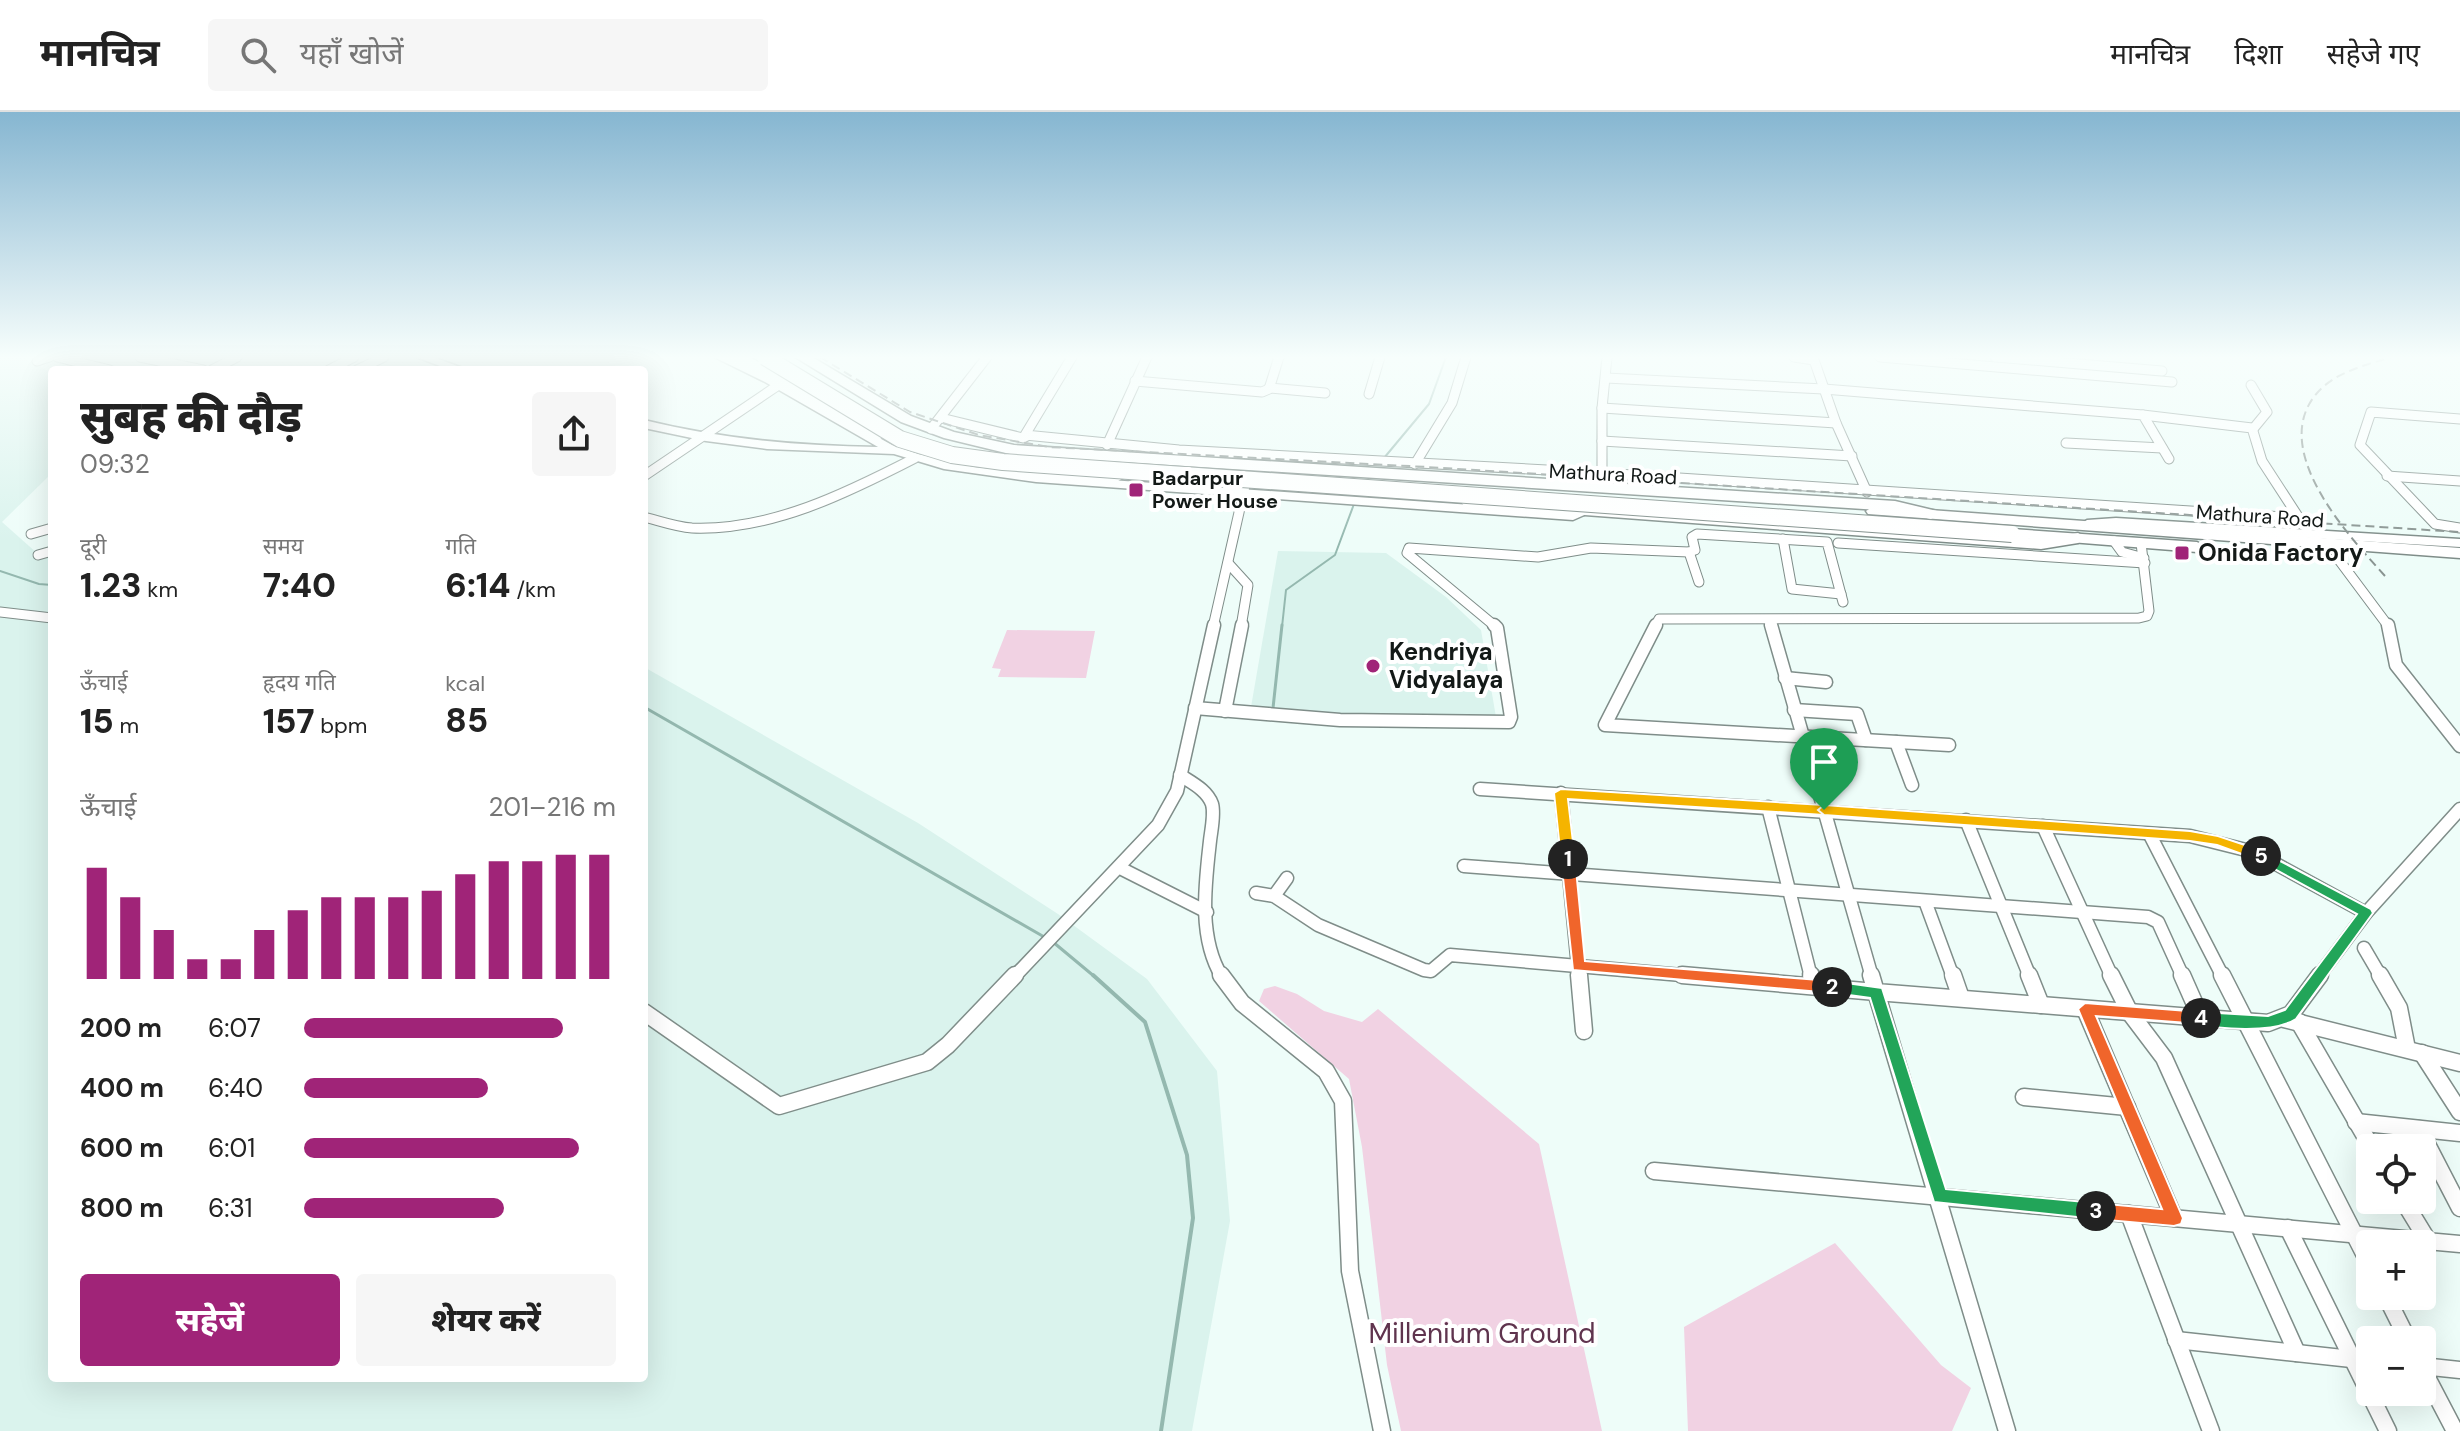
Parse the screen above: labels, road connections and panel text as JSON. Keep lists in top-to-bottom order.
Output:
{
  "streets": {
    "main road": ["Mathura Road"]
  },
  "parks": ["Millenium Ground"],
  "places": {
    "transit": ["Badarpur Power House", "Onida Factory"],
    "other": ["Kendriya Vidyalaya"]
  },
  "page": {
    "header": "मानचित्र",
    "search": "यहाँ खोजें",
    "nav": ["मानचित्र", "दिशा", "सहेजे गए"],
    "heading": ["सुबह की दौड़", "09:32"],
    "stats": [
      ["दूरी", "1.23 km"],
      ["समय", "7:40"],
      ["गति", "6:14 /km"],
      ["ऊँचाई", "15 m"],
      ["हृदय गति", "157 bpm"],
      ["kcal", "85"]
    ],
    "chart": ["ऊँचाई", "201–216 m"],
    "pins": [
      "5",
      "1",
      "2",
      "4",
      "3"
    ],
    "list": [
      {
        "name": "200 m",
        "note": "6:07"
      },
      {
        "name": "400 m",
        "note": "6:40"
      },
      {
        "name": "600 m",
        "note": "6:01"
      },
      {
        "name": "800 m",
        "note": "6:31"
      }
    ],
    "map_buttons": ["+", "−"],
    "buttons": ["सहेजें", "शेयर करें"]
  }
}
